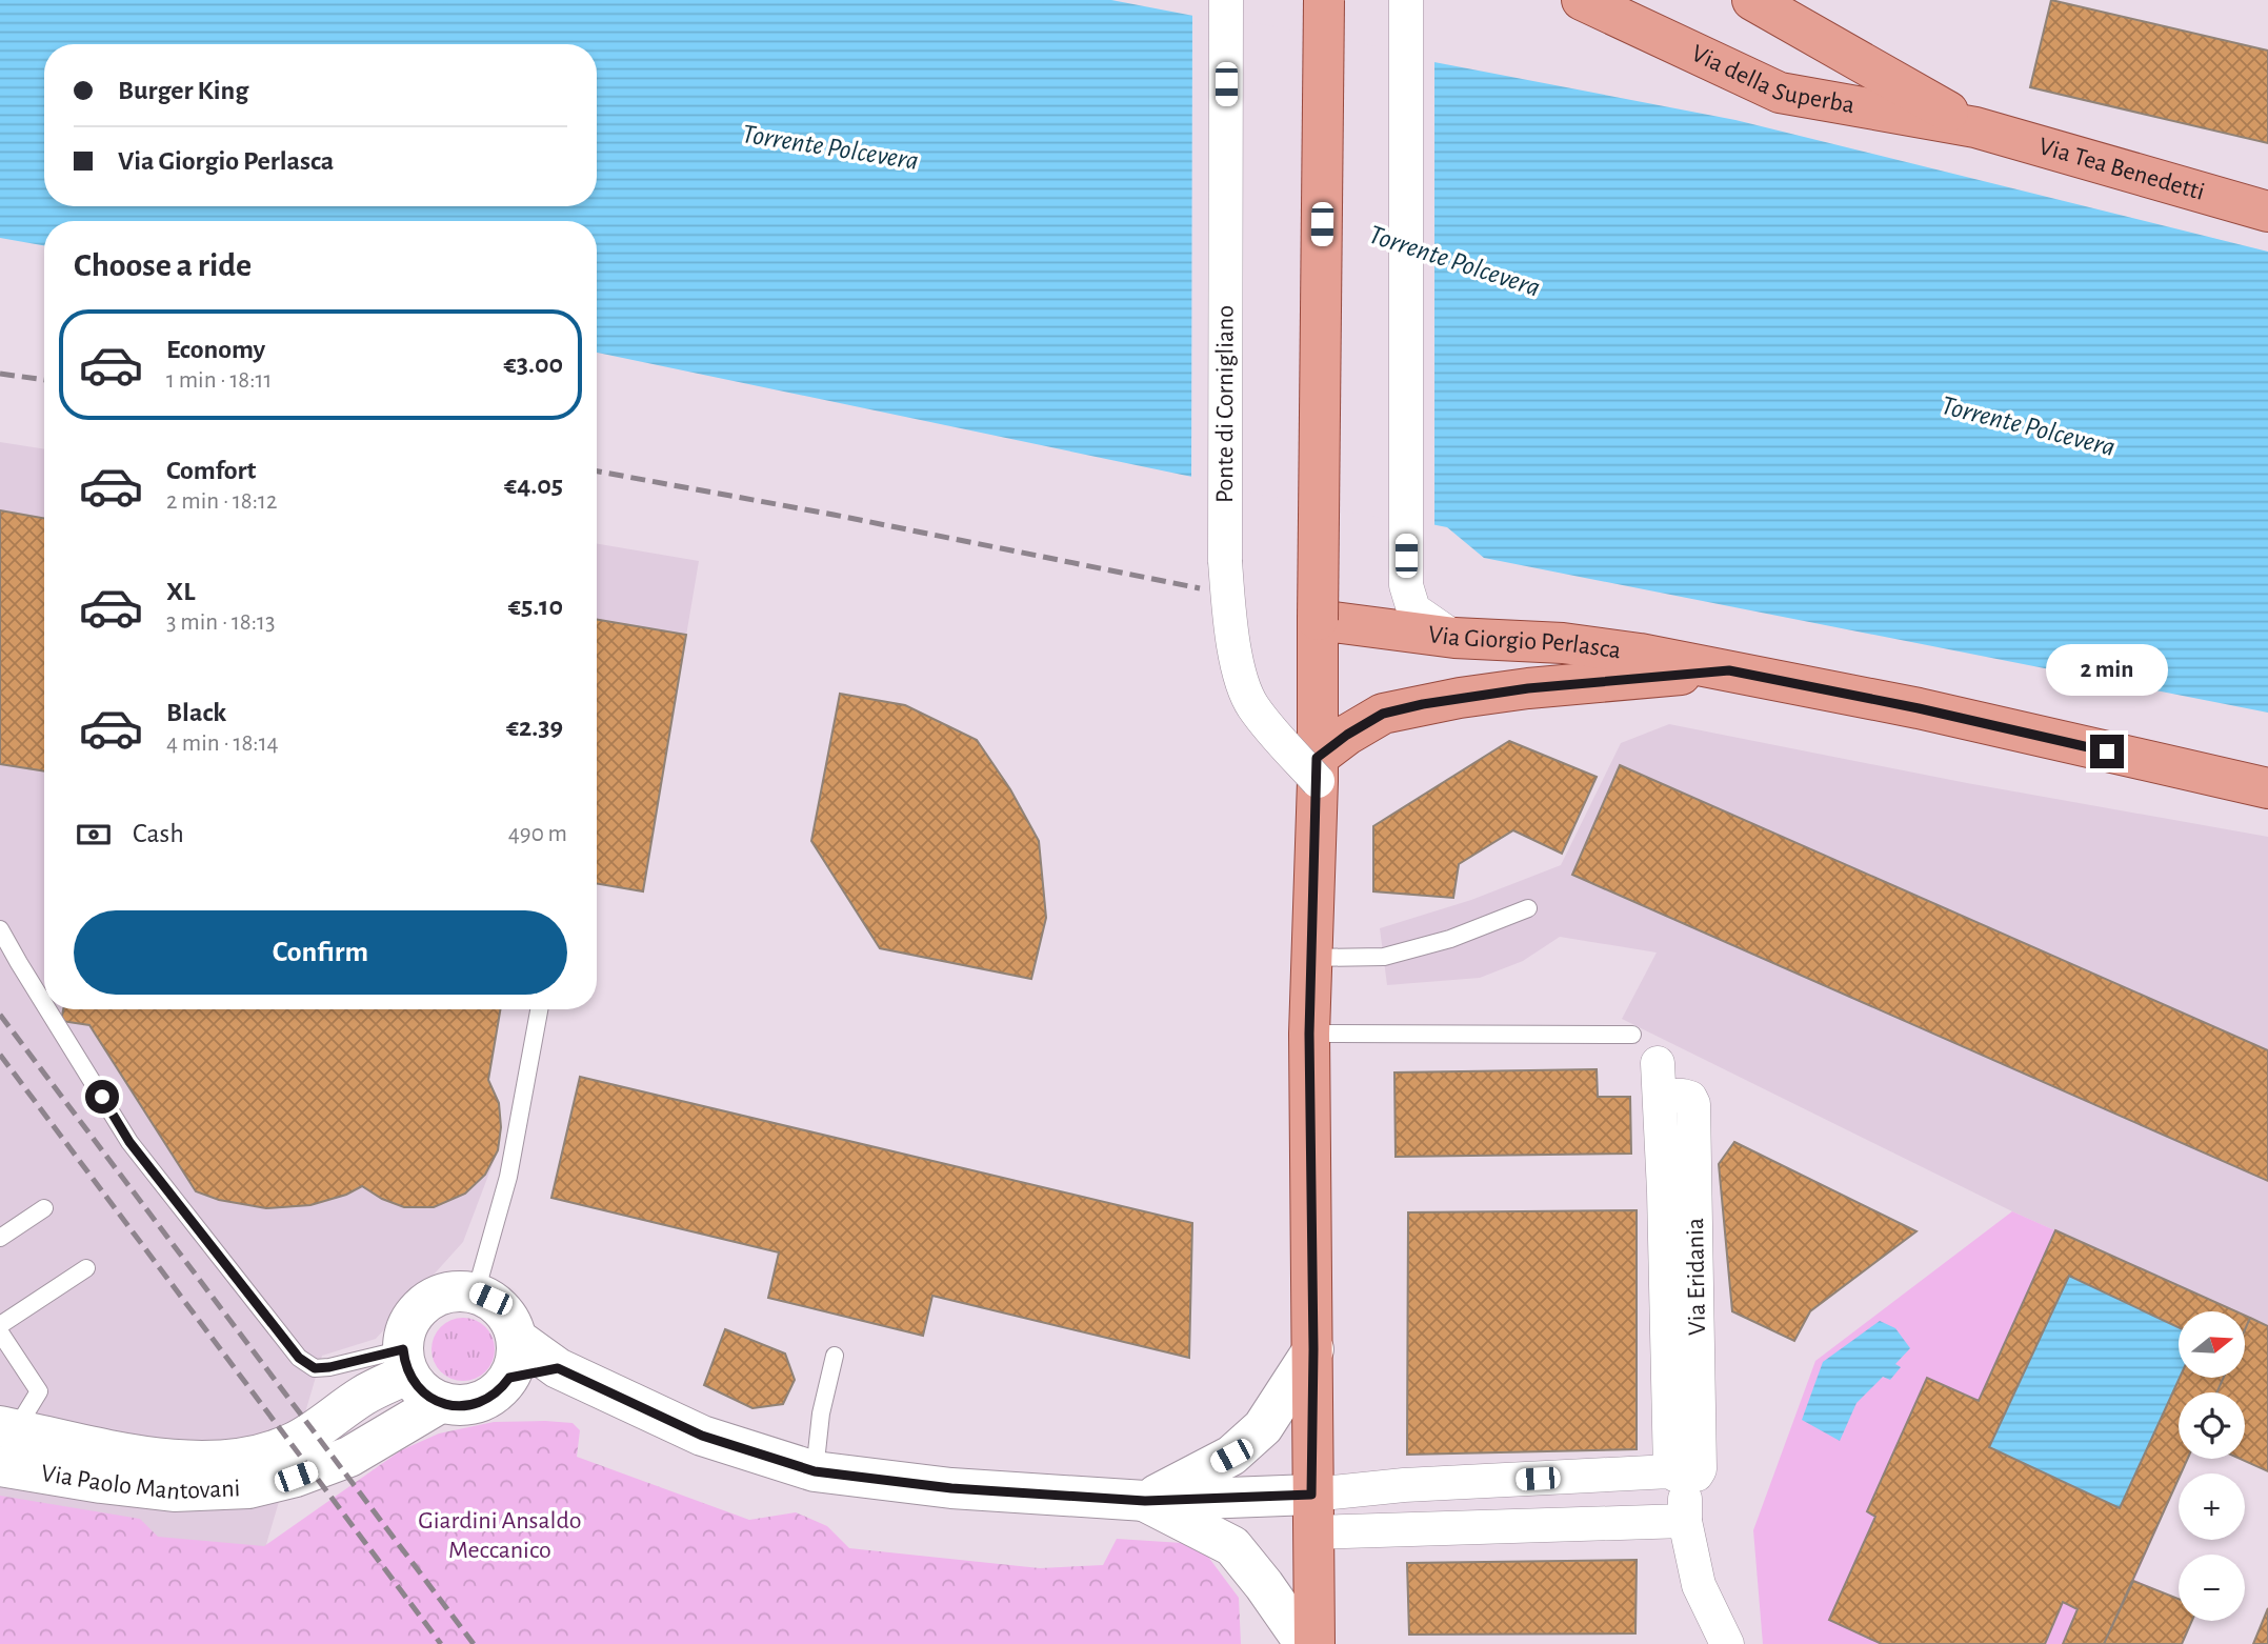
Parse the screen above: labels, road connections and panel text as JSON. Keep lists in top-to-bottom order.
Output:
{
  "streets": {
    "main road": ["Via della Superba", "Via Tea Benedetti", "Via Giorgio Perlasca"],
    "street": ["Ponte di Cornigliano", "Via Eridania", "Via Paolo Mantovani"]
  },
  "crossings": [
    ["Via della Superba", "Via Tea Benedetti"],
    ["Ponte di Cornigliano", "Via Giorgio Perlasca"]
  ],
  "water": ["Torrente Polcevera"],
  "parks": ["Giardini Ansaldo Meccanico"],
  "north": "right",
  "page": {
    "banner": ["Burger King", "Via Giorgio Perlasca"],
    "heading": "Choose a ride",
    "list": [
      {
        "name": "Economy",
        "note": "1 min · 18:11",
        "value": "€3.00"
      },
      {
        "name": "Comfort",
        "note": "2 min · 18:12",
        "value": "€4.05"
      },
      {
        "name": "XL",
        "note": "3 min · 18:13",
        "value": "€5.10"
      },
      {
        "name": "Black",
        "note": "4 min · 18:14",
        "value": "€2.39"
      }
    ],
    "bubble": "2 min",
    "pay": ["Cash", "490 m"],
    "buttons": "Confirm",
    "map_buttons": ["+", "−"]
  }
}
